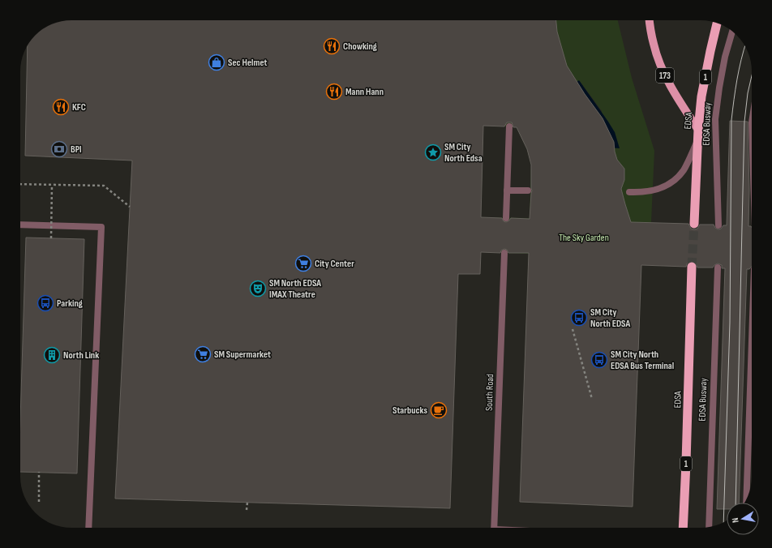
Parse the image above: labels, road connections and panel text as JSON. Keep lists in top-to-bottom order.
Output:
{
  "streets": {
    "highway": ["1", "EDSA"],
    "main road": ["173"],
    "street": ["EDSA Busway", "South Road"]
  },
  "crossings": [
    ["173", "EDSA"]
  ],
  "parks": ["The Sky Garden"],
  "places": {
    "restaurant": ["Chowking", "Mann Hann", "KFC"],
    "shop": ["Sec Helmet"],
    "bank": ["BPI"],
    "place": ["SM City North Edsa"],
    "supermarket": ["City Center", "SM Supermarket"],
    "theatre": ["SM North EDSA IMAX Theatre"],
    "bus stop": ["Parking", "SM City North EDSA", "SM City North EDSA Bus Terminal"],
    "building": ["North Link"],
    "cafe": ["Starbucks"]
  },
  "north": "left"
}
